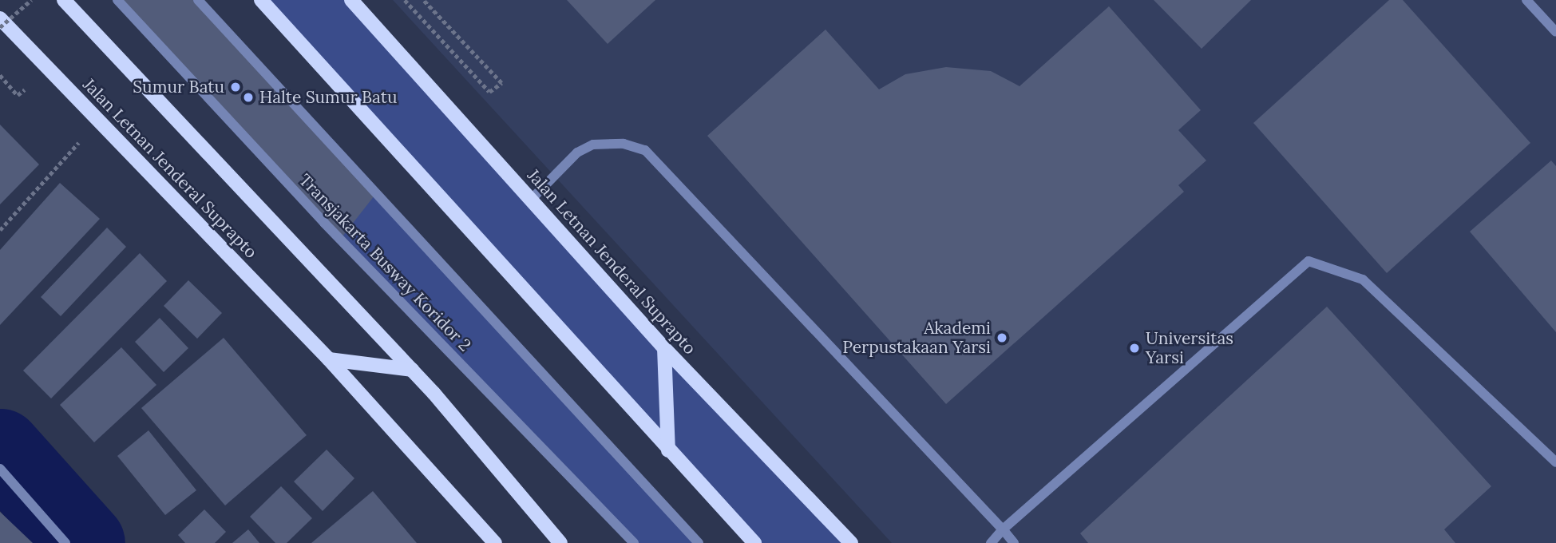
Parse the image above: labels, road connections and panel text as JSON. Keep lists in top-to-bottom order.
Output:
{
  "streets": {
    "main road": ["Jalan Letnan Jenderal Suprapto"],
    "street": ["Transjakarta Busway Koridor 2"]
  },
  "places": [
    "Sumur Batu",
    "Halte Sumur Batu",
    "Akademi Perpustakaan Yarsi",
    "Universitas Yarsi"
  ]
}
